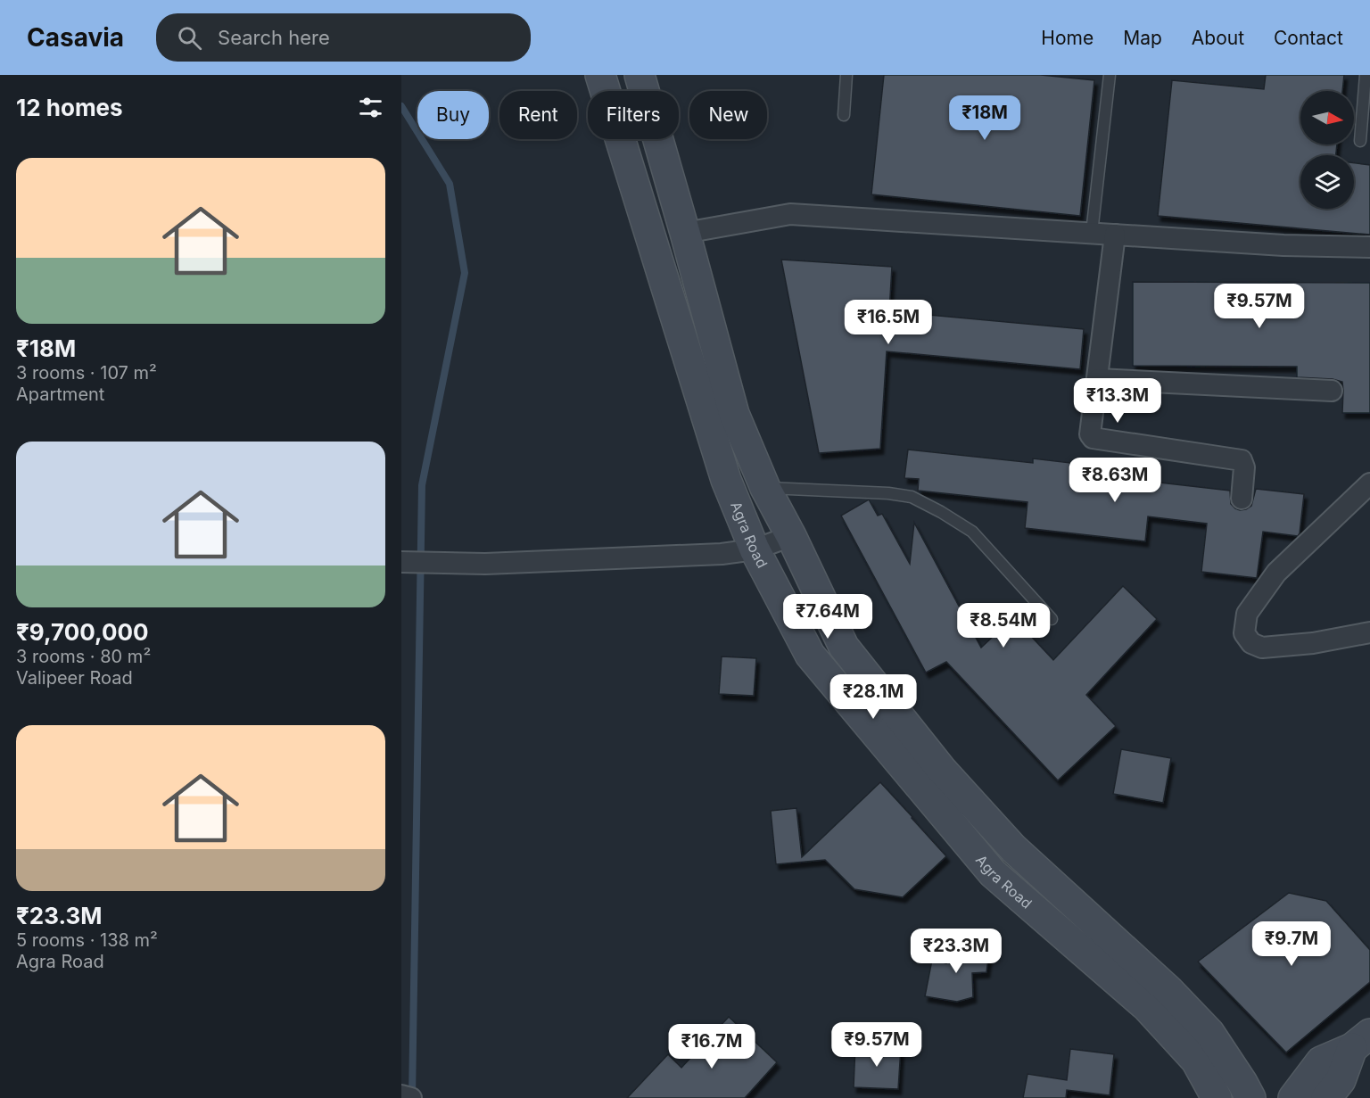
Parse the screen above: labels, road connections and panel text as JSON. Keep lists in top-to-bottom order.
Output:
{
  "streets": {
    "main road": ["Agra Road"]
  },
  "north": "right",
  "page": {
    "header": "Casavia",
    "search": "Search here",
    "nav": [
      "Home",
      "Map",
      "About",
      "Contact"
    ],
    "heading": "12 homes",
    "chip": [
      "Buy",
      "Rent",
      "Filters",
      "New"
    ],
    "price": [
      "₹18M",
      "₹9.57M",
      "₹16.5M",
      "₹13.3M",
      "₹8.63M",
      "₹7.64M",
      "₹8.54M",
      "₹28.1M",
      "₹9.7M",
      "₹23.3M",
      "₹9.57M",
      "₹16.7M"
    ],
    "list": [
      {
        "name": "₹18M",
        "note": "3 rooms · 107 m² · Apartment"
      },
      {
        "name": "₹9,700,000",
        "note": "3 rooms · 80 m² · Valipeer Road"
      },
      {
        "name": "₹23.3M",
        "note": "5 rooms · 138 m² · Agra Road"
      }
    ]
  }
}
